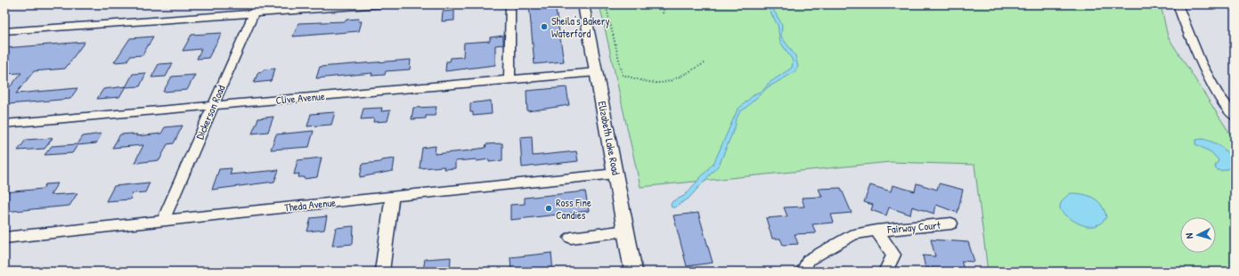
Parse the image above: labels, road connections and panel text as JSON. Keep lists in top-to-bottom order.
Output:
{
  "streets": {
    "main road": ["Elizabeth Lake Road"],
    "street": [
      "Clive Avenue",
      "Dickerson Road",
      "Theda Avenue",
      "Fairway Court"
    ]
  },
  "crossings": [
    ["Clive Avenue", "Dickerson Road"],
    ["Clive Avenue", "Elizabeth Lake Road"],
    ["Dickerson Road", "Theda Avenue"],
    ["Elizabeth Lake Road", "Theda Avenue"]
  ],
  "places": ["Sheila's Bakery Waterford", "Ross Fine Candies"],
  "north": "left"
}
